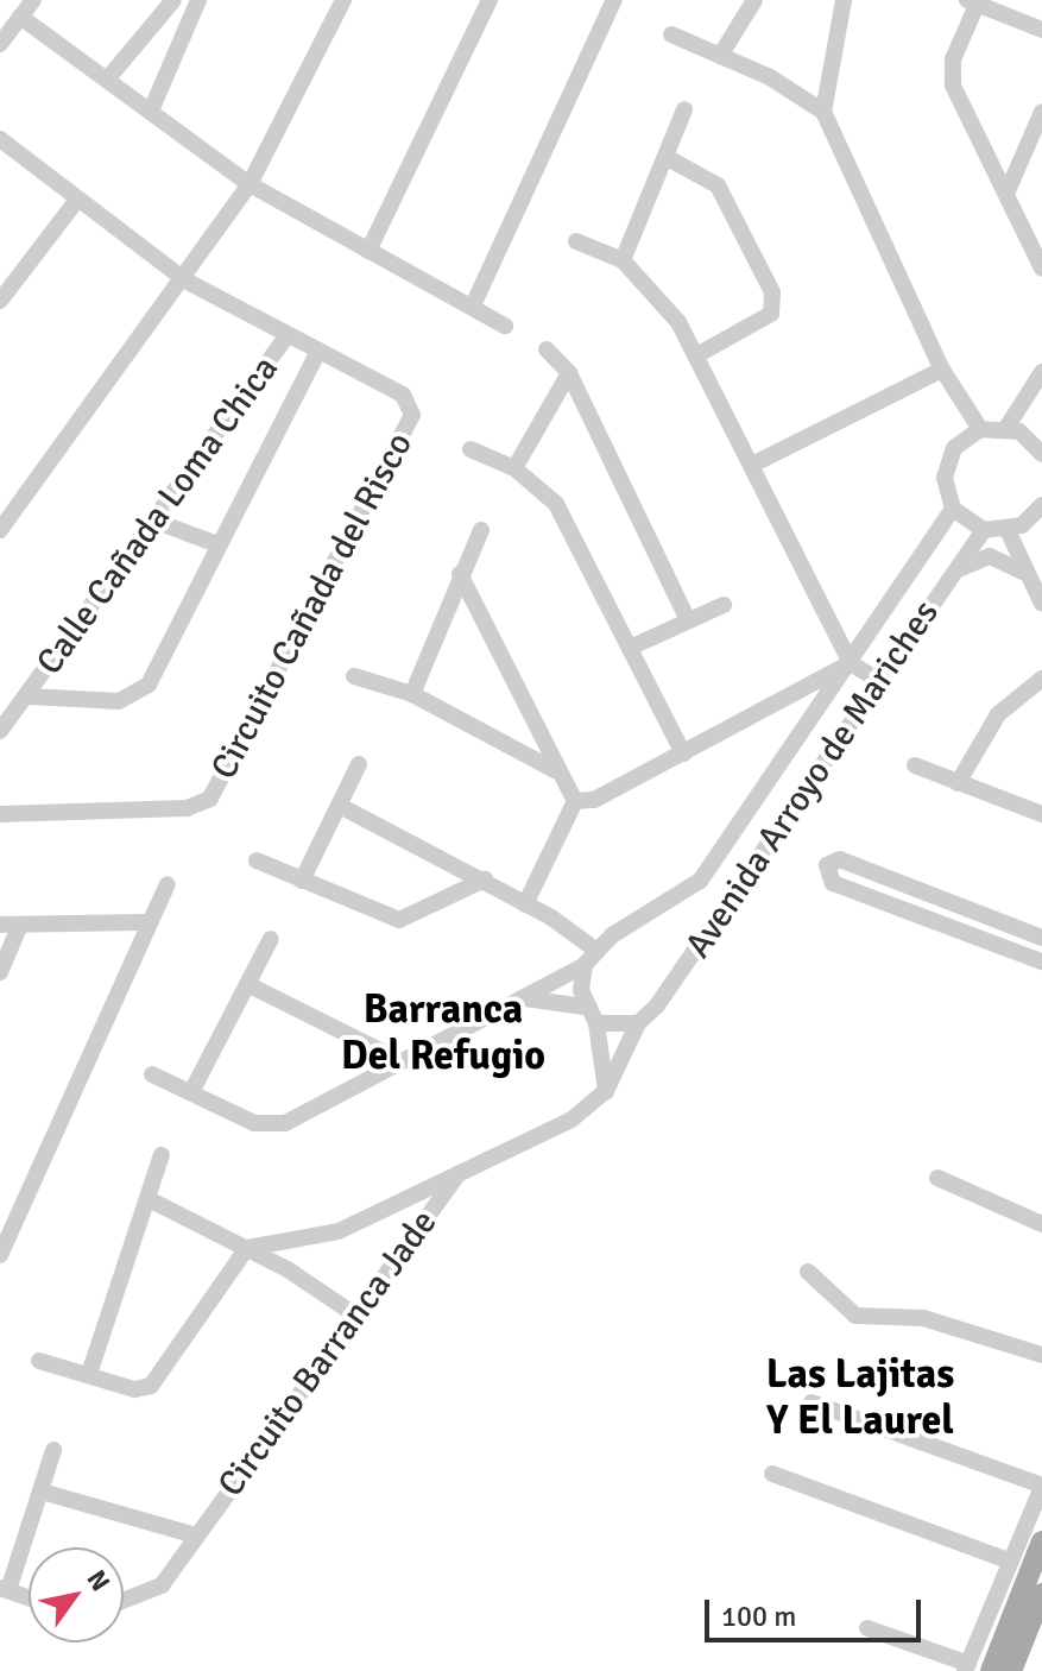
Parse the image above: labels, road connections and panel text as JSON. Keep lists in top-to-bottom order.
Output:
{
  "streets": {
    "street": [
      "Calle Cañada Loma Chica",
      "Circuito Cañada del Risco",
      "Avenida Arroyo de Mariches",
      "Circuito Barranca Jade"
    ]
  },
  "crossings": [
    ["Calle Cañada Loma Chica", "Circuito Cañada del Risco"]
  ],
  "districts": ["Barranca Del Refugio", "Las Lajitas Y El Laurel"],
  "scale_bar": "100 m",
  "north": "top right"
}
